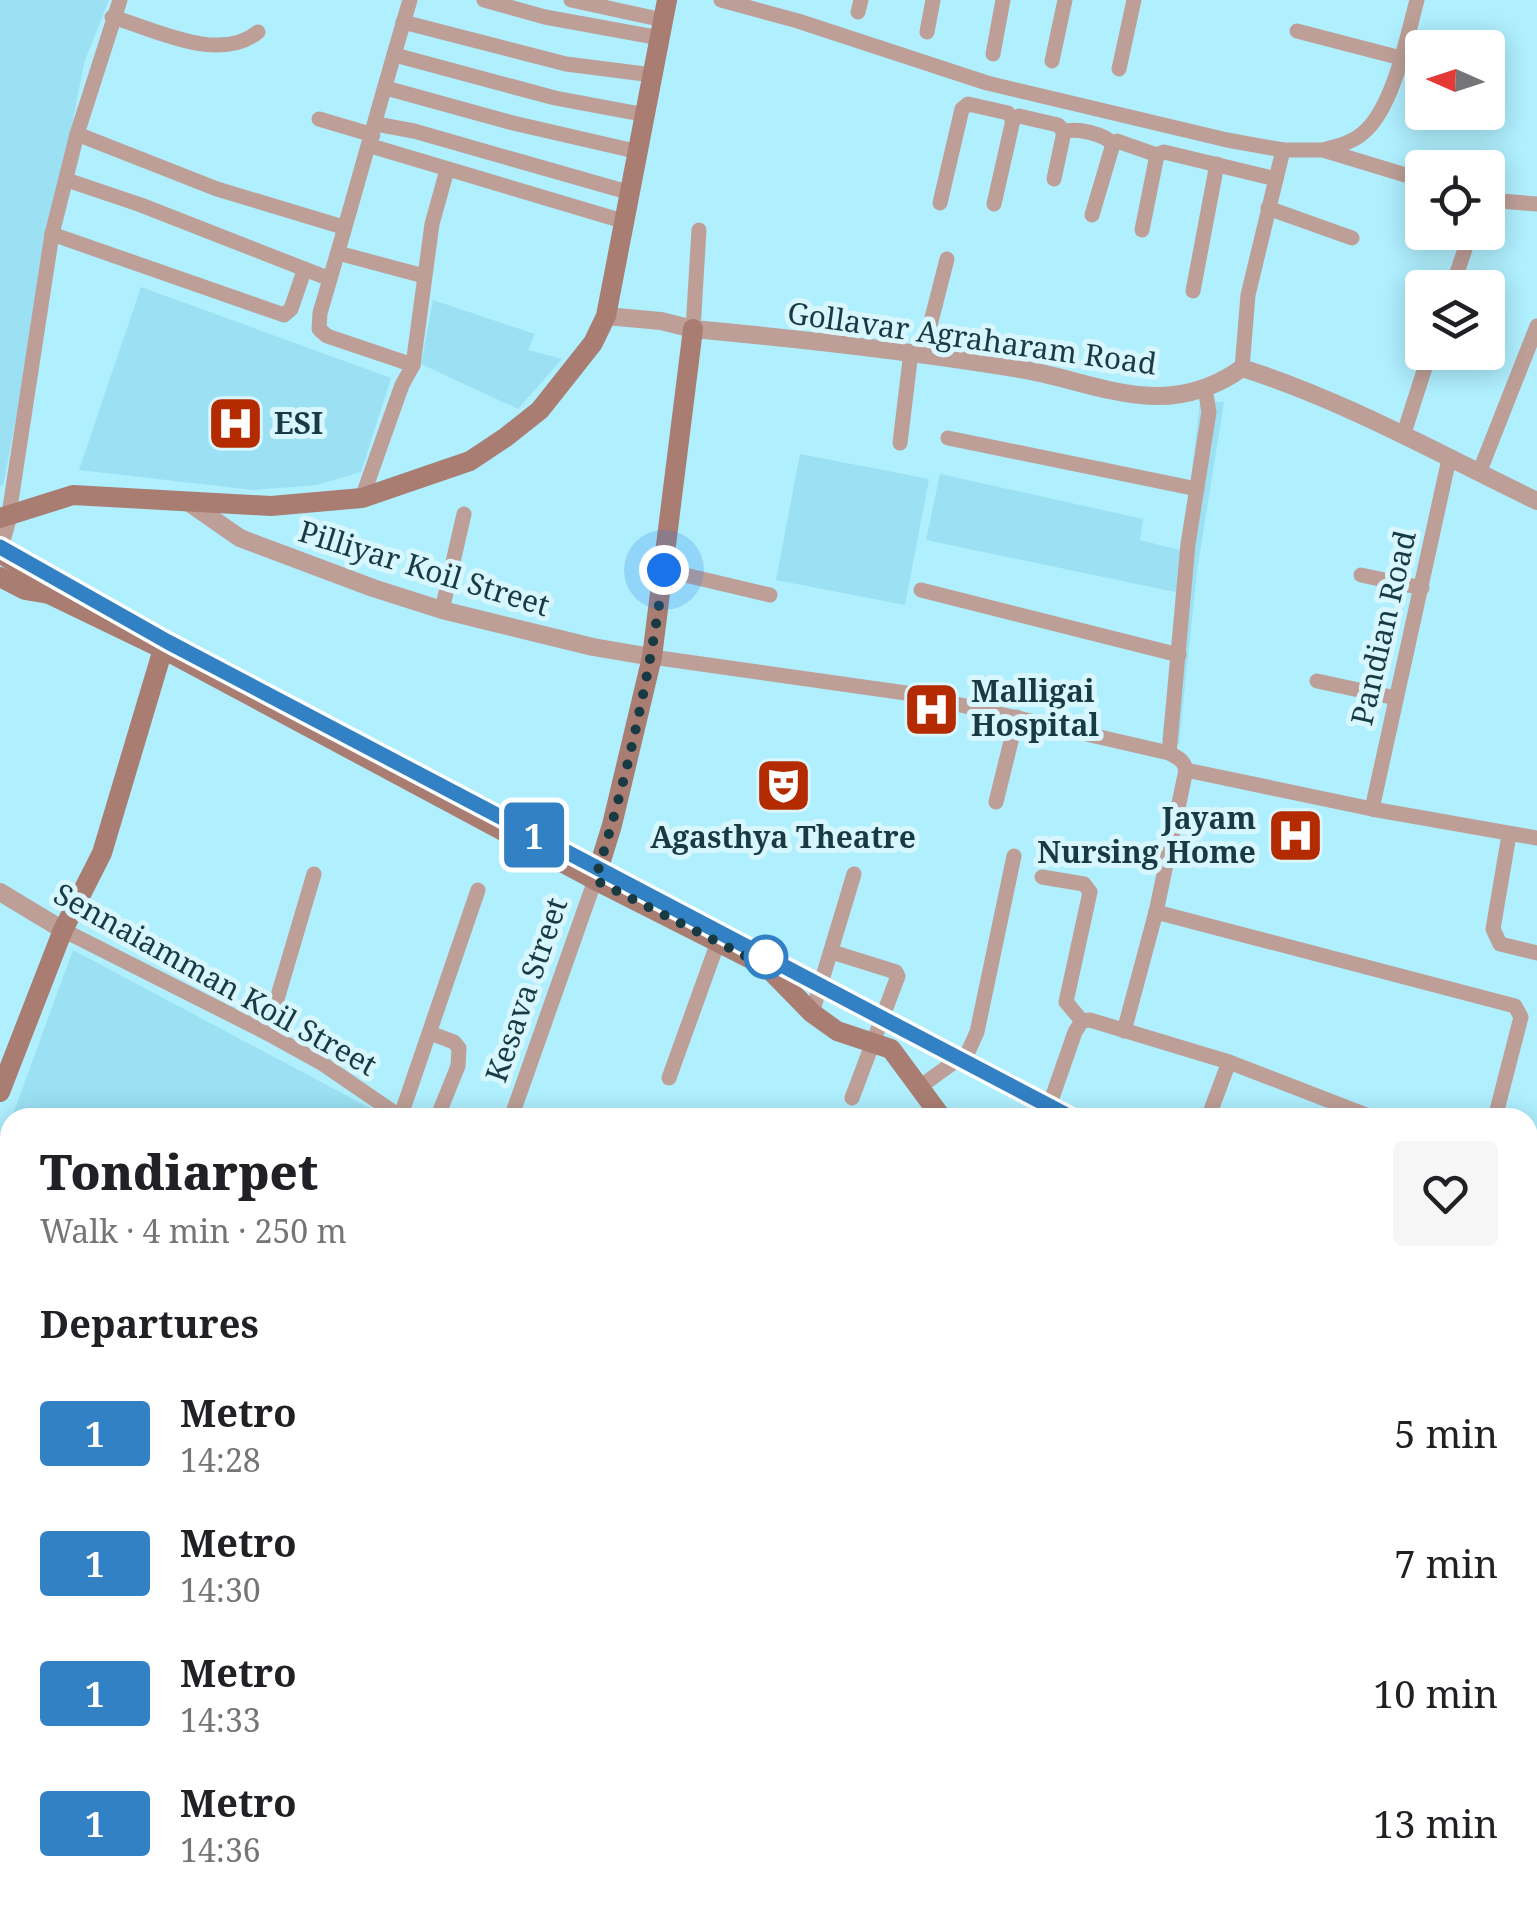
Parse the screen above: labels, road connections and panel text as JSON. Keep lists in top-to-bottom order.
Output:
{
  "streets": {
    "street": [
      "Gollavar Agraharam Road",
      "Pilliyar Koil Street",
      "Pandian Road",
      "Sennaiamman Koil Street",
      "Kesava Street"
    ]
  },
  "places": {
    "hospital": ["ESI", "Malligai Hospital", "Jayam Nursing Home"],
    "theatre": ["Agasthya Theatre"]
  },
  "lines": ["metro line 1"],
  "north": "left",
  "page": {
    "on_map": "1",
    "heading": [
      ["Tondiarpet", "Walk · 4 min · 250 m"],
      "Departures"
    ],
    "list": [
      {
        "mark": "1",
        "name": "Metro",
        "note": "14:28",
        "value": "5 min"
      },
      {
        "mark": "1",
        "name": "Metro",
        "note": "14:30",
        "value": "7 min"
      },
      {
        "mark": "1",
        "name": "Metro",
        "note": "14:33",
        "value": "10 min"
      },
      {
        "mark": "1",
        "name": "Metro",
        "note": "14:36",
        "value": "13 min"
      }
    ]
  }
}
